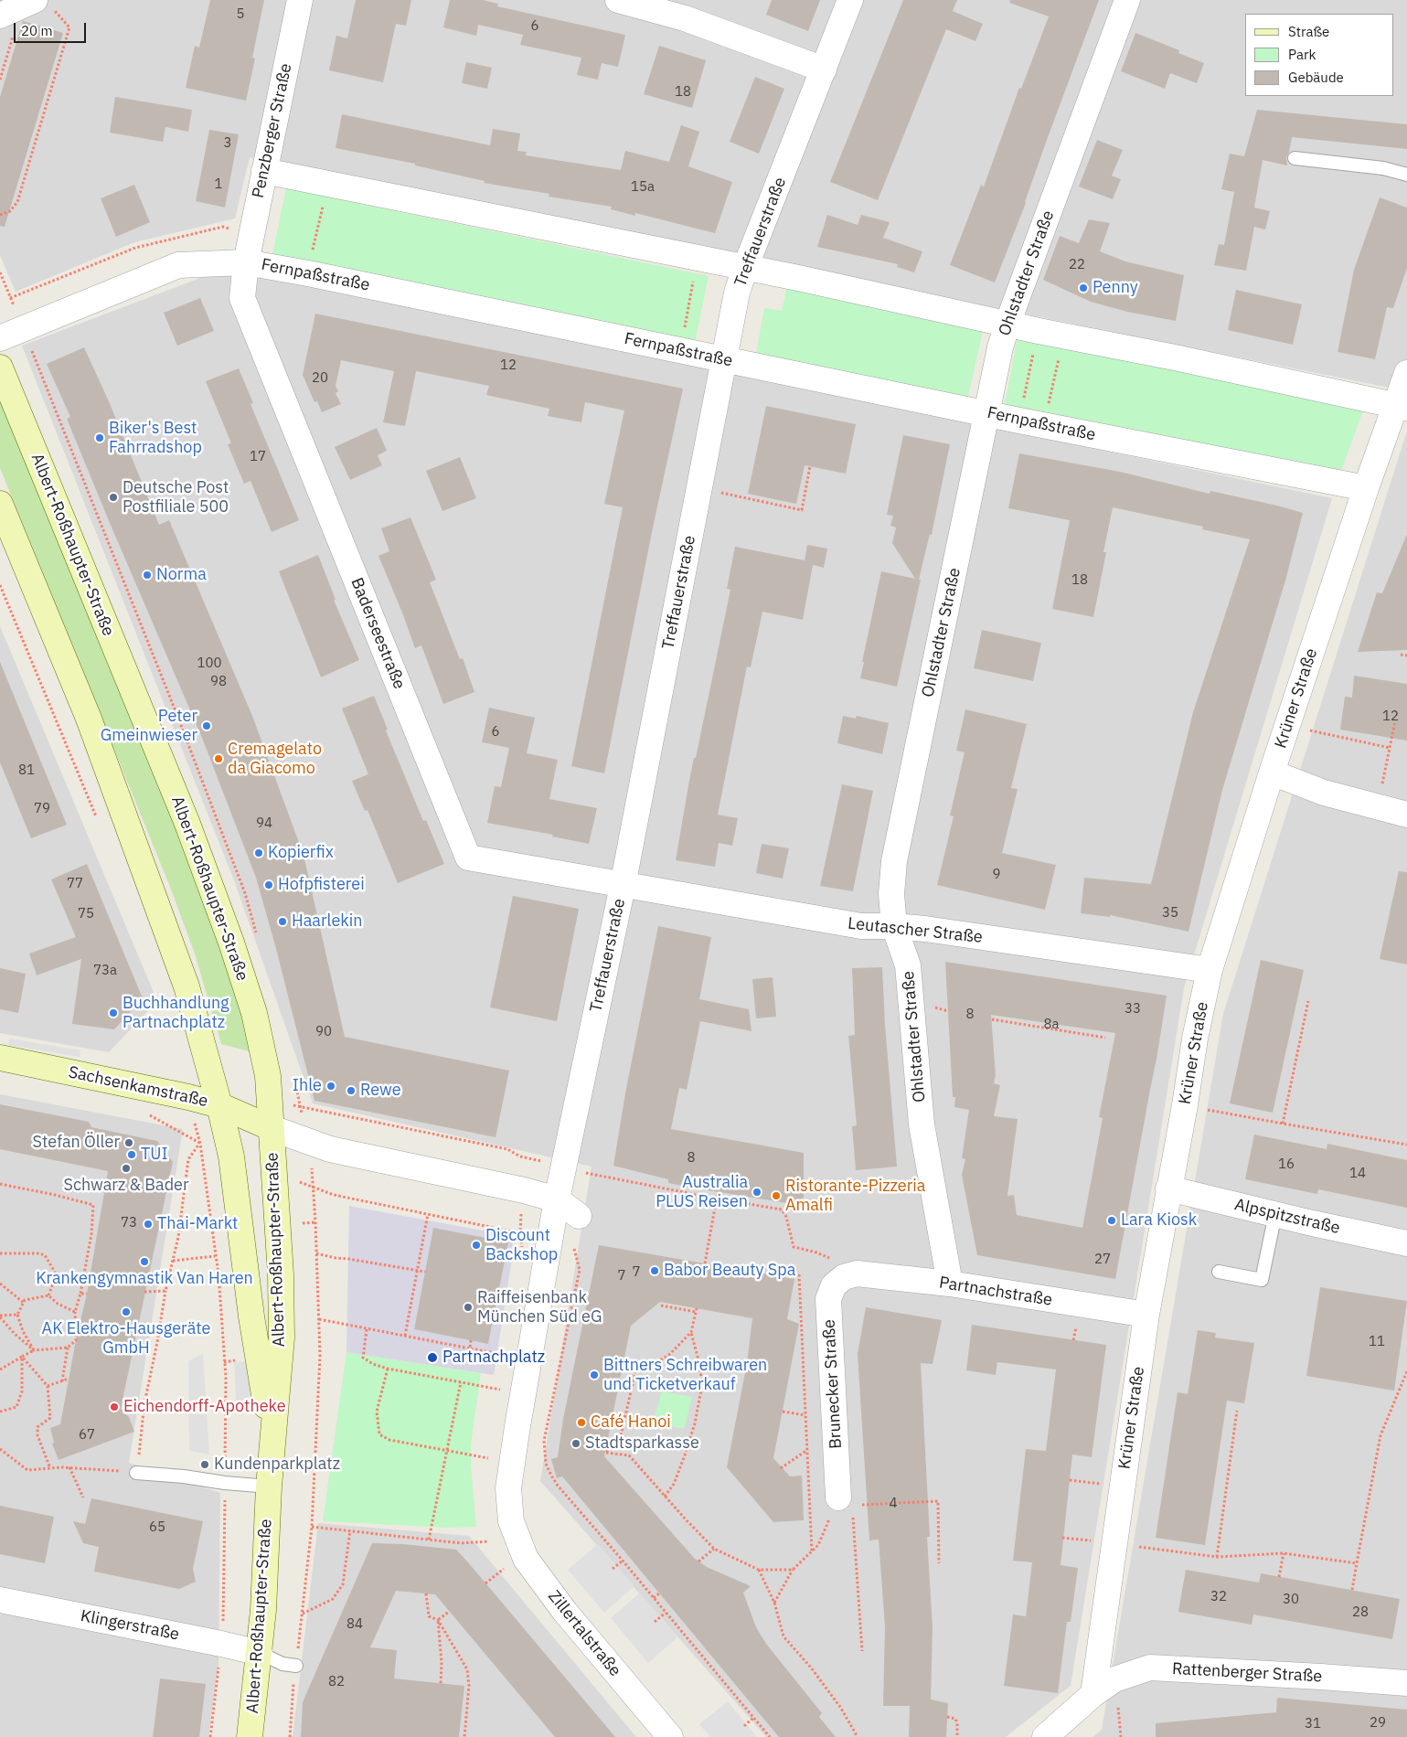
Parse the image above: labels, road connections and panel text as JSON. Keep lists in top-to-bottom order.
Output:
{
  "streets": {
    "main road": ["Albert-Roßhaupter-Straße", "Sachsenkamstraße"],
    "street": [
      "Penzberger Straße",
      "Treffauerstraße",
      "Ohlstadter Straße",
      "Fernpaßstraße",
      "Baderseestraße",
      "Krüner Straße",
      "Leutascher Straße",
      "Alpspitzstraße",
      "Partnachstraße",
      "Brunecker Straße",
      "Klingerstraße",
      "Zillertalstraße",
      "Rattenberger Straße"
    ]
  },
  "crossings": [
    ["Penzberger Straße", "Fernpaßstraße"],
    ["Penzberger Straße", "Baderseestraße"],
    ["Treffauerstraße", "Fernpaßstraße"],
    ["Treffauerstraße", "Baderseestraße"],
    ["Treffauerstraße", "Leutascher Straße"],
    ["Treffauerstraße", "Zillertalstraße"],
    ["Ohlstadter Straße", "Fernpaßstraße"],
    ["Ohlstadter Straße", "Leutascher Straße"],
    ["Ohlstadter Straße", "Partnachstraße"],
    ["Fernpaßstraße", "Baderseestraße"],
    ["Fernpaßstraße", "Krüner Straße"],
    ["Albert-Roßhaupter-Straße", "Sachsenkamstraße"],
    ["Albert-Roßhaupter-Straße", "Klingerstraße"],
    ["Baderseestraße", "Leutascher Straße"],
    ["Krüner Straße", "Leutascher Straße"],
    ["Krüner Straße", "Alpspitzstraße"],
    ["Krüner Straße", "Partnachstraße"],
    ["Krüner Straße", "Rattenberger Straße"],
    ["Partnachstraße", "Brunecker Straße"]
  ],
  "places": [
    "Penny",
    "Biker's Best Fahrradshop",
    "Deutsche Post Postfiliale 500",
    "Norma",
    "Peter Gmeinwieser",
    "Cremagelato da Giacomo",
    "Kopierfix",
    "Hofpfisterei",
    "Haarlekin",
    "Buchhandlung Partnachplatz",
    "Ihle",
    "Rewe",
    "Stefan Öller",
    "TUI",
    "Schwarz & Bader",
    "Australia PLUS Reisen",
    "Ristorante-Pizzeria Amalfi",
    "Lara Kiosk",
    "Thai-Markt",
    "Discount Backshop",
    "Krankengymnastik Van Haren",
    "Babor Beauty Spa",
    "Raiffeisenbank München Süd eG",
    "AK Elektro-Hausgeräte GmbH",
    "Partnachplatz",
    "Bittners Schreibwaren und Ticketverkauf",
    "Eichendorff-Apotheke",
    "Café Hanoi",
    "Stadtsparkasse",
    "Kundenparkplatz"
  ],
  "house_numbers": [
    "5",
    "6",
    "18",
    "3",
    "1",
    "15a",
    "22",
    "12",
    "20",
    "17",
    "18",
    "100",
    "98",
    "12",
    "6",
    "81",
    "79",
    "94",
    "9",
    "77",
    "35",
    "75",
    "73a",
    "33",
    "8",
    "8a",
    "90",
    "8",
    "16",
    "14",
    "73",
    "27",
    "7",
    "7",
    "11",
    "67",
    "4",
    "65",
    "32",
    "30",
    "28",
    "84",
    "82",
    "29",
    "31"
  ],
  "legend": ["Straße", "Park", "Gebäude"],
  "scale_bar": "20 m"
}
